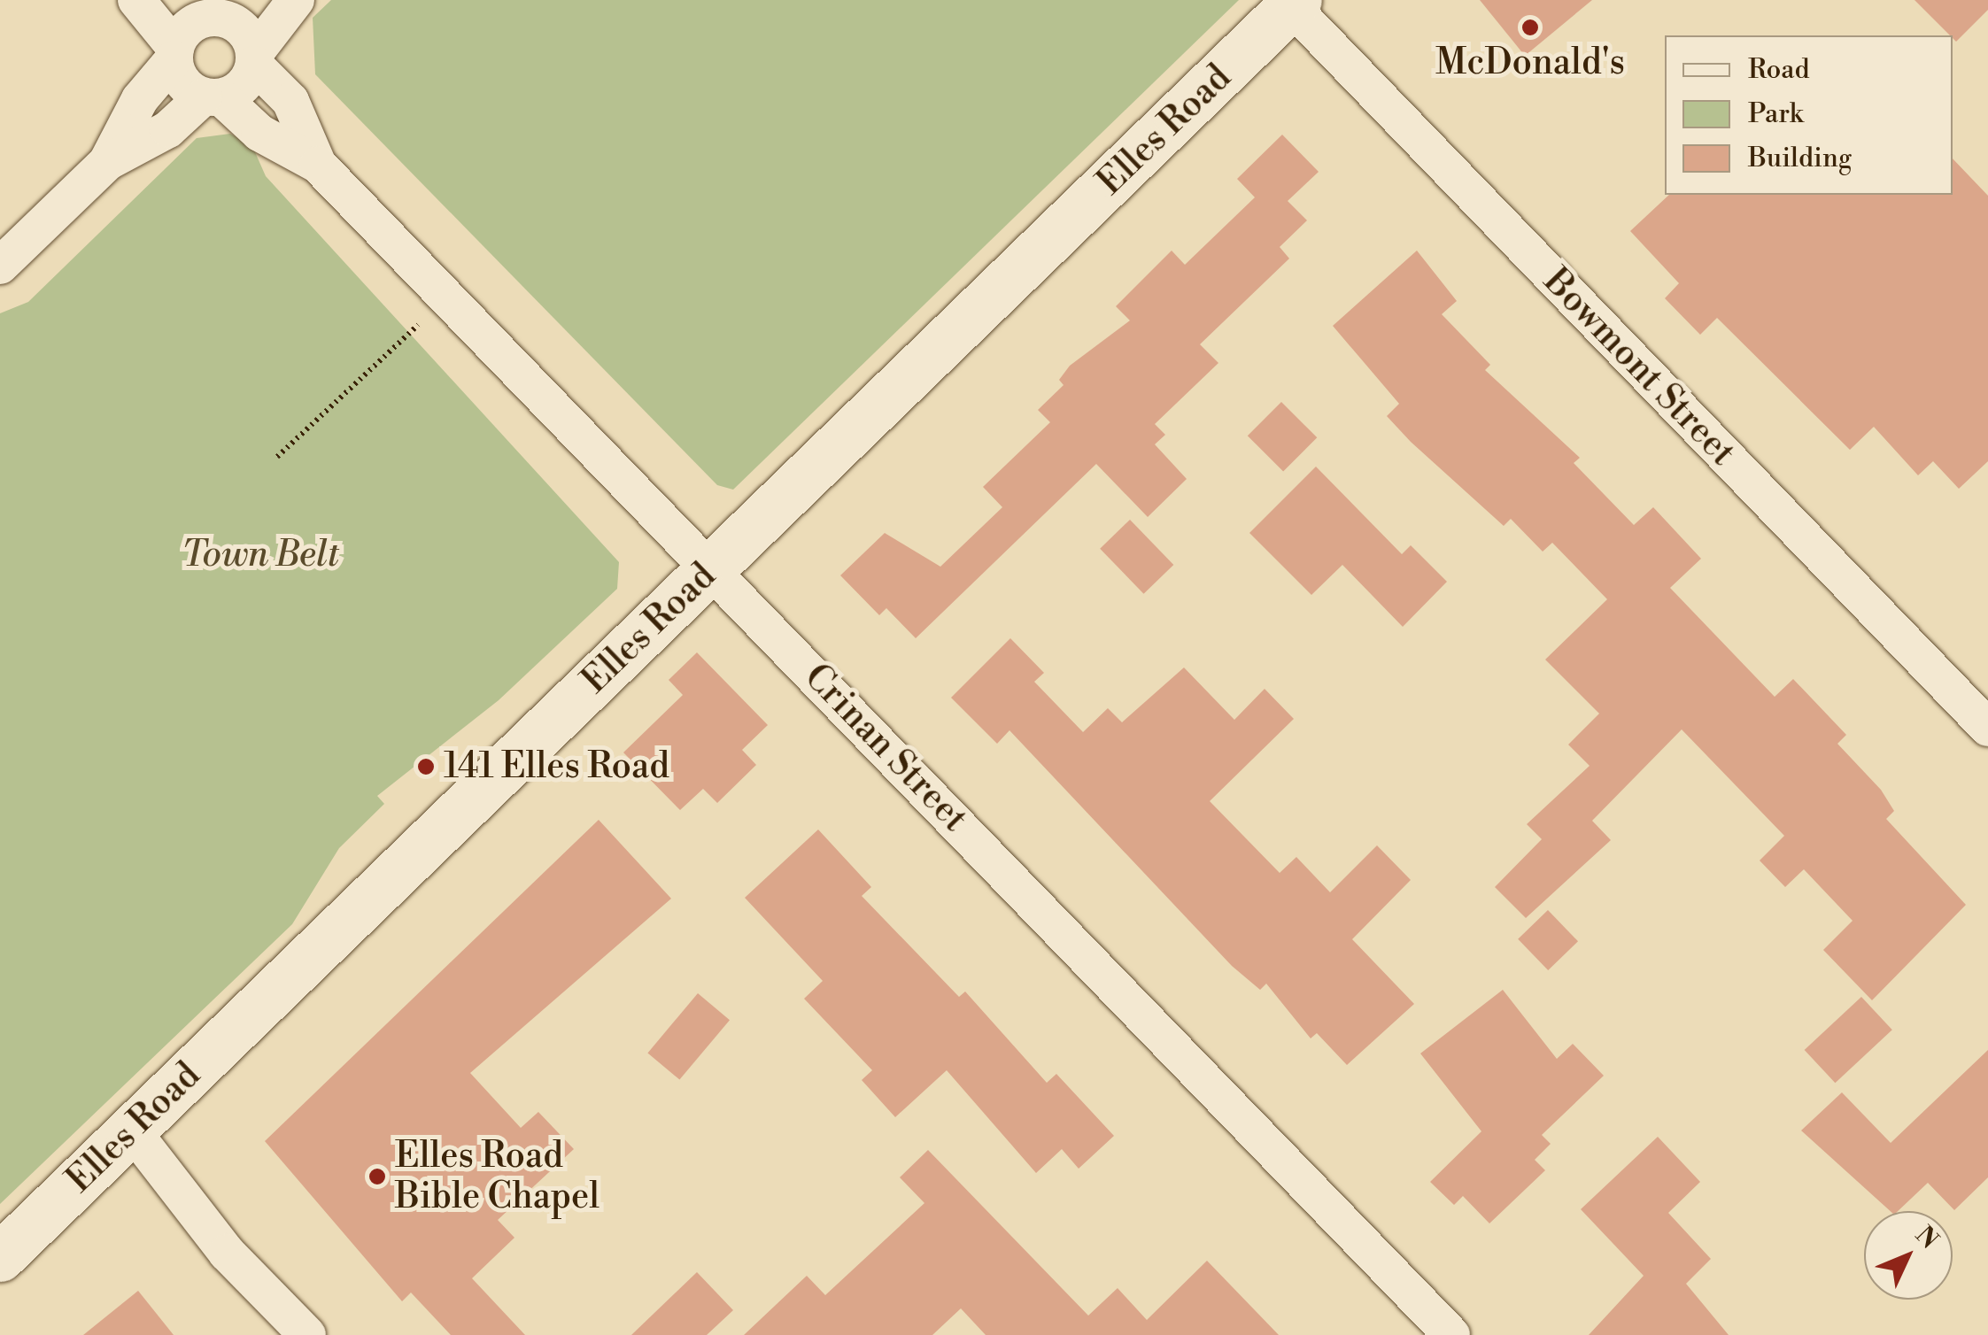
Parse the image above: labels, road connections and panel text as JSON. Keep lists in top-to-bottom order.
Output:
{
  "streets": {
    "main road": ["Elles Road"],
    "street": ["Bowmont Street", "Crinan Street"]
  },
  "crossings": [
    ["Elles Road", "Bowmont Street"],
    ["Elles Road", "Crinan Street"]
  ],
  "parks": ["Town Belt"],
  "places": ["McDonald's", "141 Elles Road", "Elles Road Bible Chapel"],
  "legend": ["Road", "Park", "Building"],
  "north": "top right"
}
